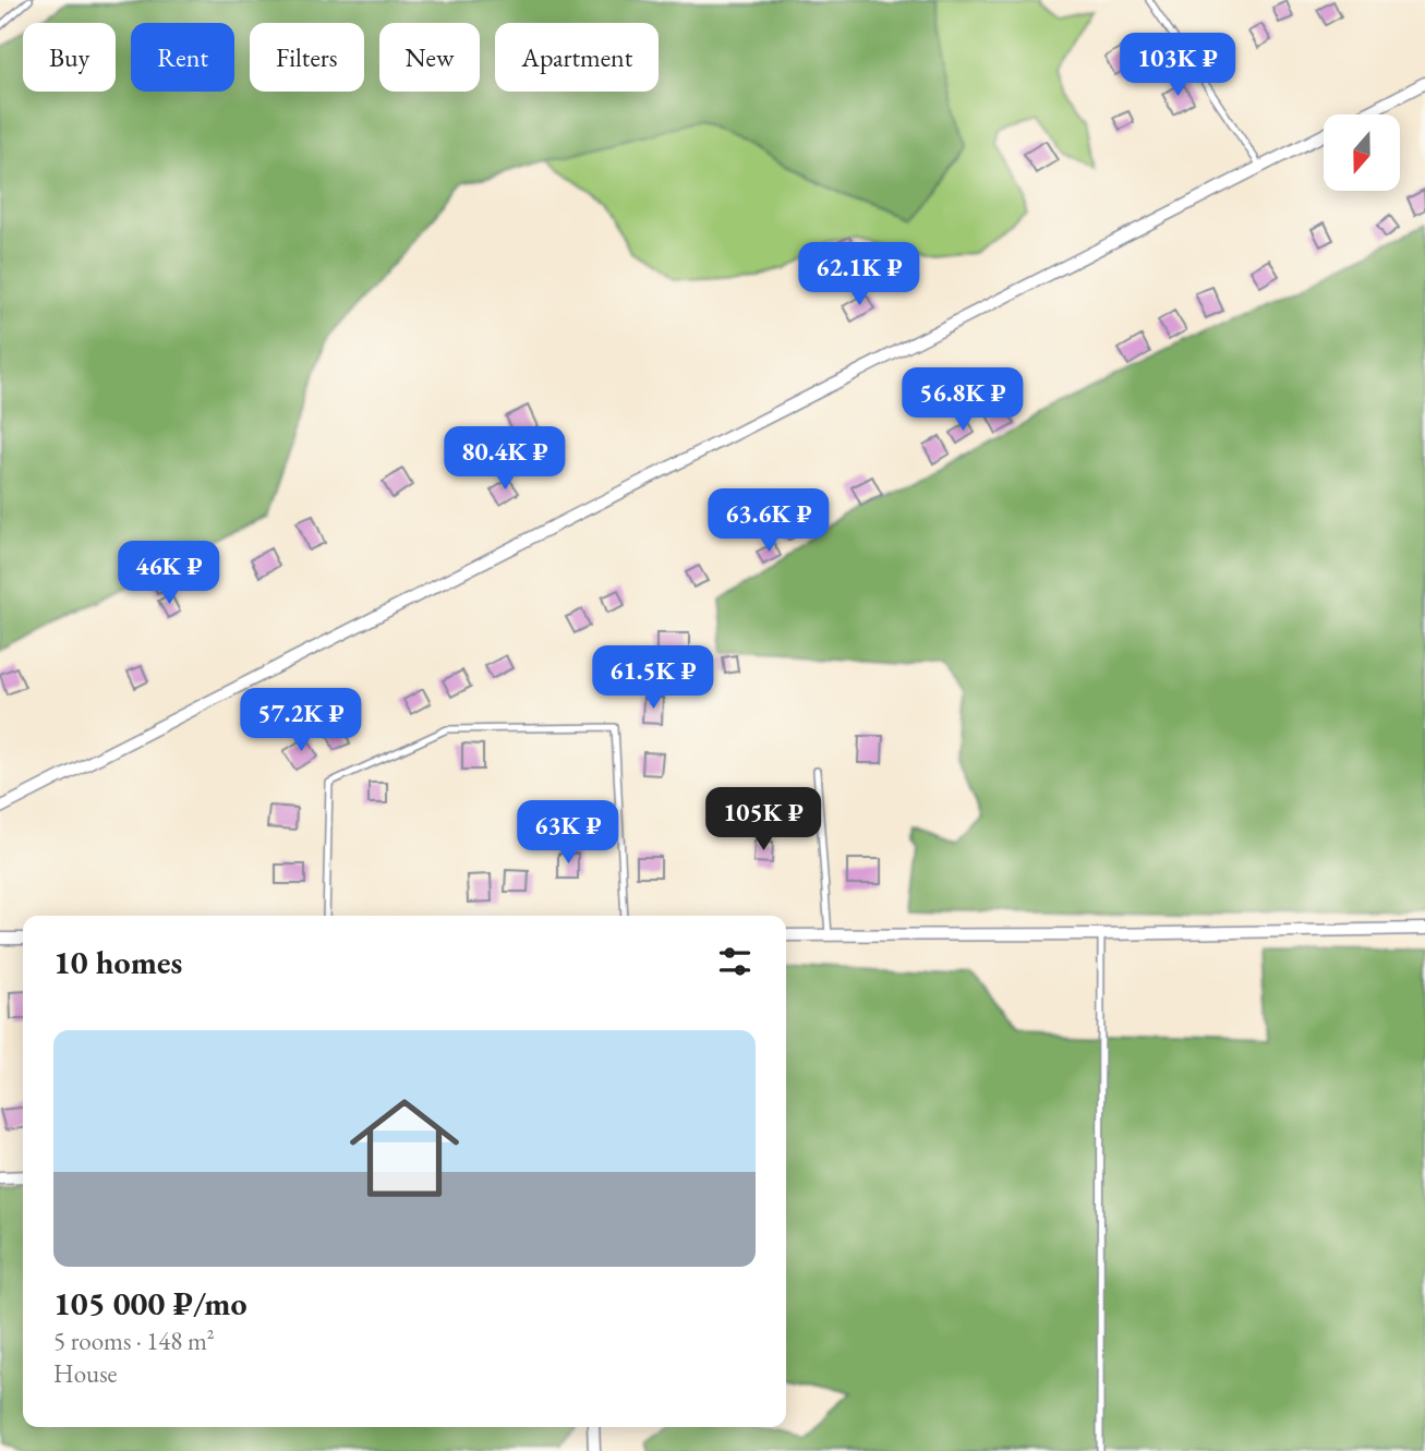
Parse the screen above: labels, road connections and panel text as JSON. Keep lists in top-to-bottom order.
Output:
{
  "north": "bottom",
  "page": {
    "chip": [
      "Buy",
      "Rent",
      "Filters",
      "New",
      "Apartment"
    ],
    "price": [
      "103K ₽",
      "62.1K ₽",
      "56.8K ₽",
      "80.4K ₽",
      "63.6K ₽",
      "46K ₽",
      "61.5K ₽",
      "57.2K ₽",
      "105K ₽",
      "63K ₽"
    ],
    "heading": "10 homes",
    "list": [
      {
        "name": "105 000 ₽/mo",
        "note": "5 rooms · 148 m² · House"
      }
    ]
  }
}
